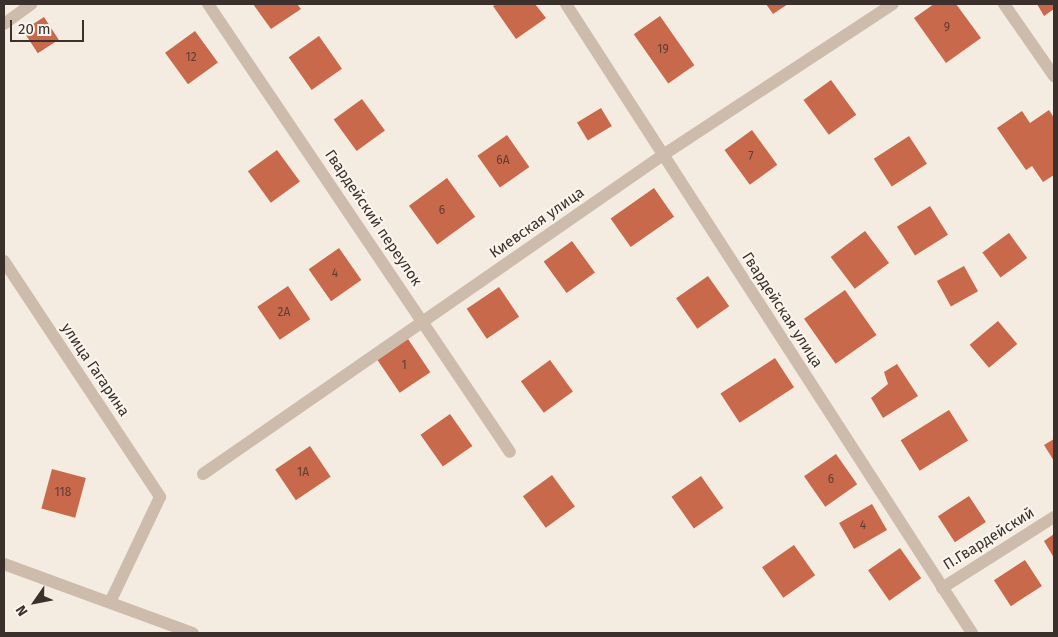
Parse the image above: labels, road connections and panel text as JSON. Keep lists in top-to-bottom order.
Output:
{
  "streets": {
    "street": [
      "Гвардейский переулок",
      "Киевская улица",
      "Гвардейская улица",
      "улица Гагарина",
      "П.Гвардейский"
    ]
  },
  "crossings": [
    ["Гвардейский переулок", "Киевская улица"],
    ["Киевская улица", "Гвардейская улица"],
    ["Гвардейская улица", "П.Гвардейский"]
  ],
  "house_numbers": [
    "9",
    "19",
    "12",
    "7",
    "6А",
    "6",
    "4",
    "2А",
    "1",
    "1А",
    "6",
    "118",
    "4"
  ],
  "scale_bar": "20 m",
  "north": "bottom left"
}
